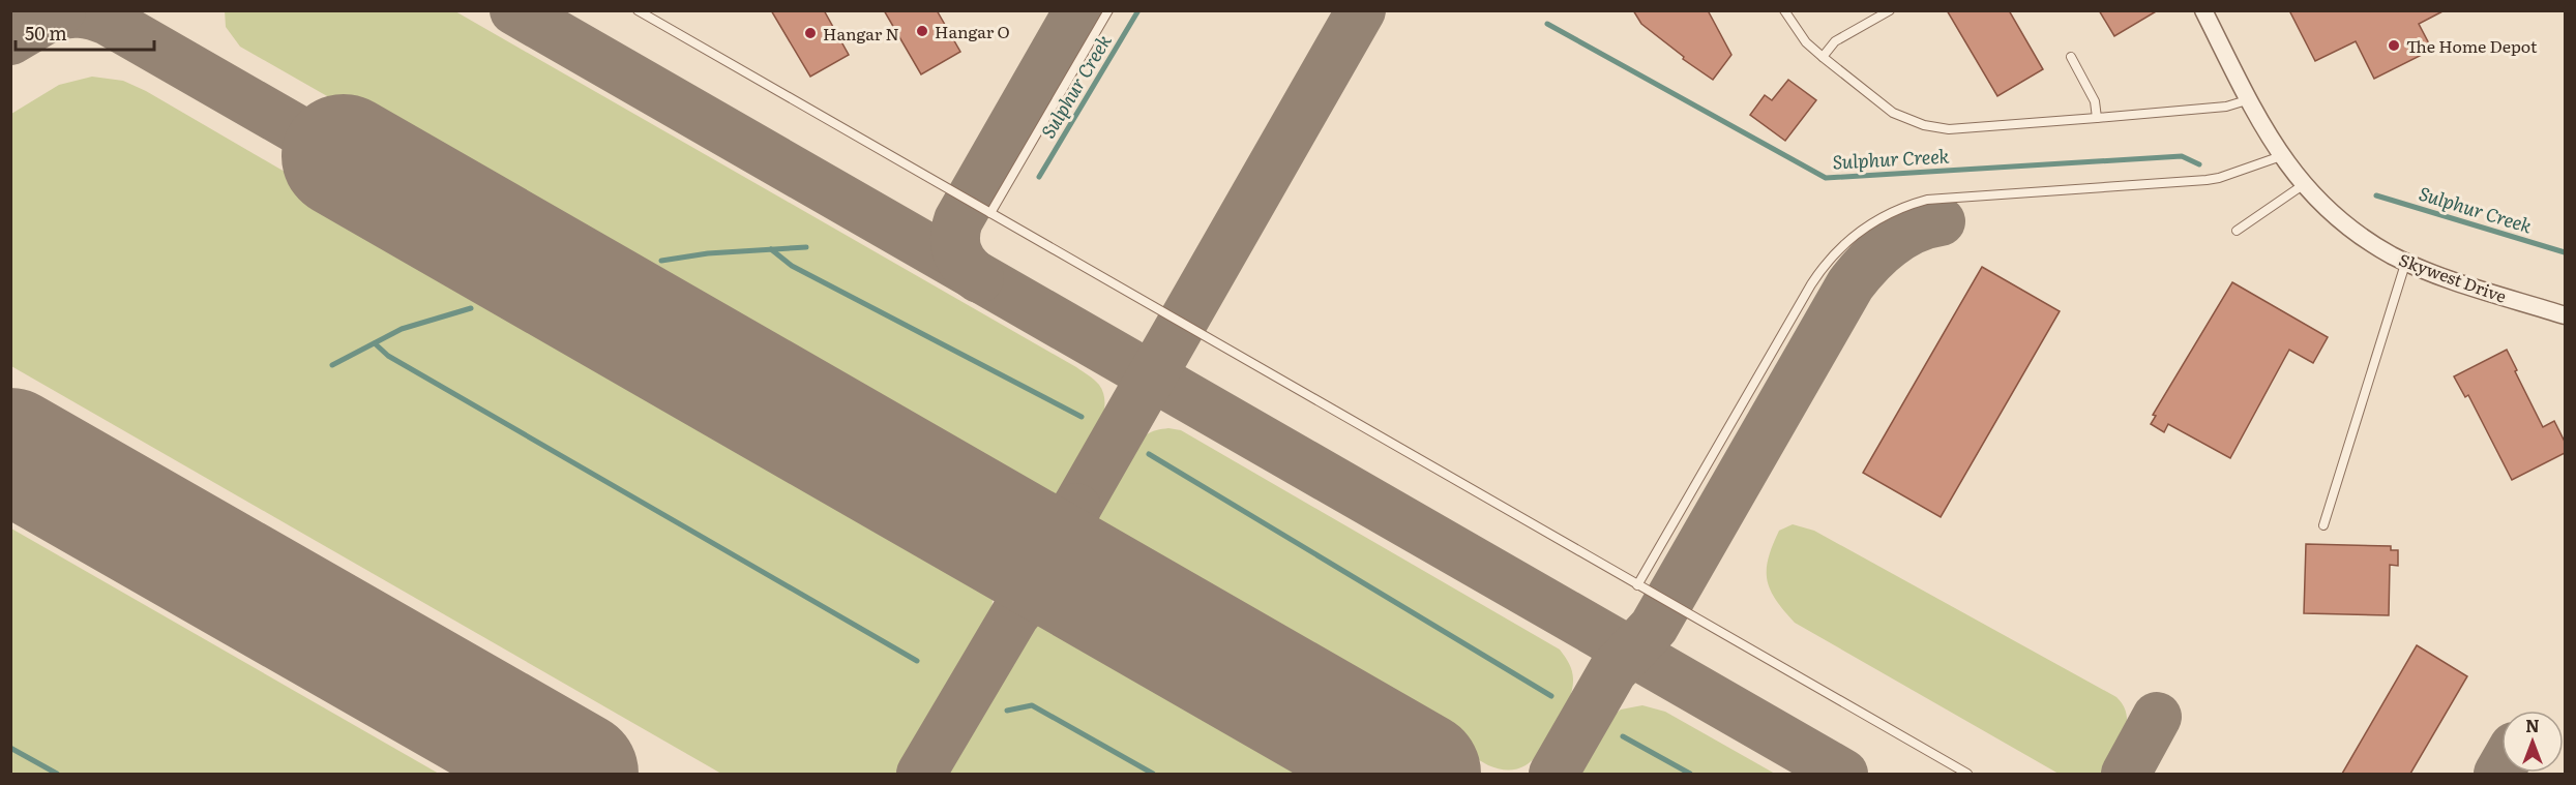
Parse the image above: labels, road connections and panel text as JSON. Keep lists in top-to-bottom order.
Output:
{
  "streets": {
    "street": ["Skywest Drive"]
  },
  "water": ["Sulphur Creek"],
  "places": ["Hangar O", "Hangar N", "The Home Depot"],
  "scale_bar": "50 m",
  "north": "top"
}
